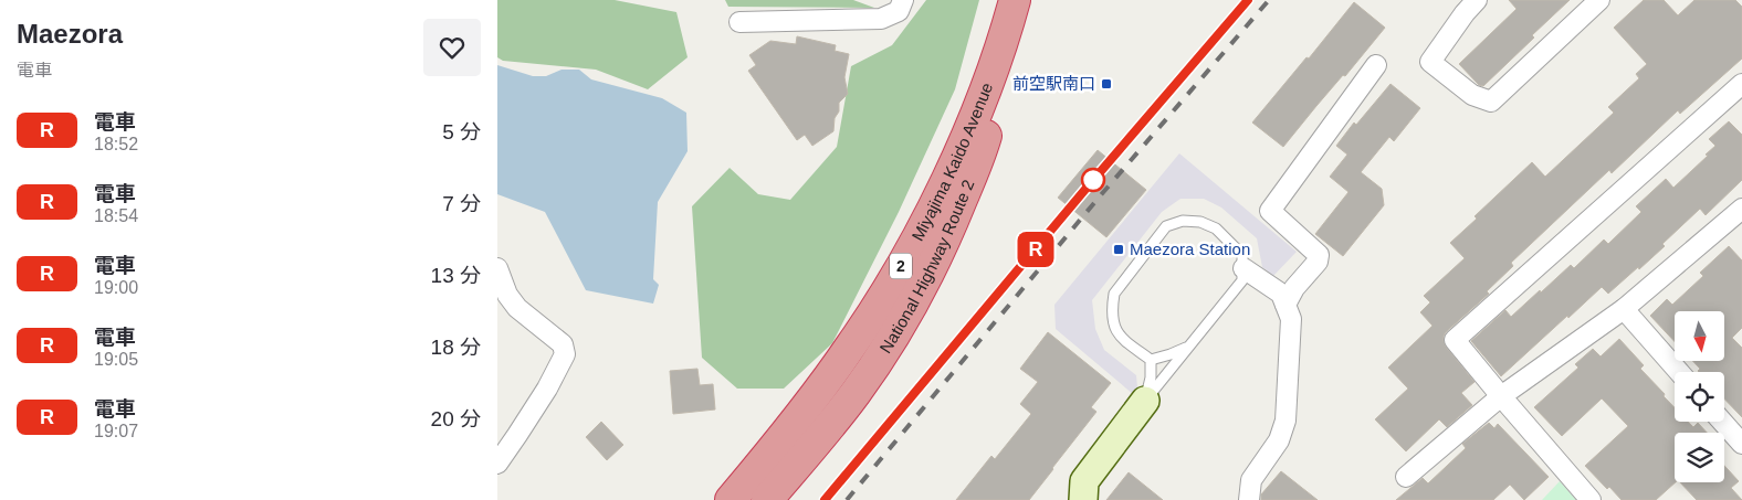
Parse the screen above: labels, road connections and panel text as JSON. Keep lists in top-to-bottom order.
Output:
{
  "streets": {
    "highway": ["Miyajima Kaido Avenue", "2", "National Highway Route 2"]
  },
  "crossings": [
    ["Miyajima Kaido Avenue", "National Highway Route 2"]
  ],
  "places": {
    "transit": ["前空駅南口", "Maezora Station"]
  },
  "north": "bottom",
  "page": {
    "heading": ["Maezora", "電車"],
    "on_map": "R",
    "list": [
      {
        "mark": "R",
        "name": "電車",
        "note": "18:52",
        "value": "5 分"
      },
      {
        "mark": "R",
        "name": "電車",
        "note": "18:54",
        "value": "7 分"
      },
      {
        "mark": "R",
        "name": "電車",
        "note": "19:00",
        "value": "13 分"
      },
      {
        "mark": "R",
        "name": "電車",
        "note": "19:05",
        "value": "18 分"
      },
      {
        "mark": "R",
        "name": "電車",
        "note": "19:07",
        "value": "20 分"
      }
    ]
  }
}
